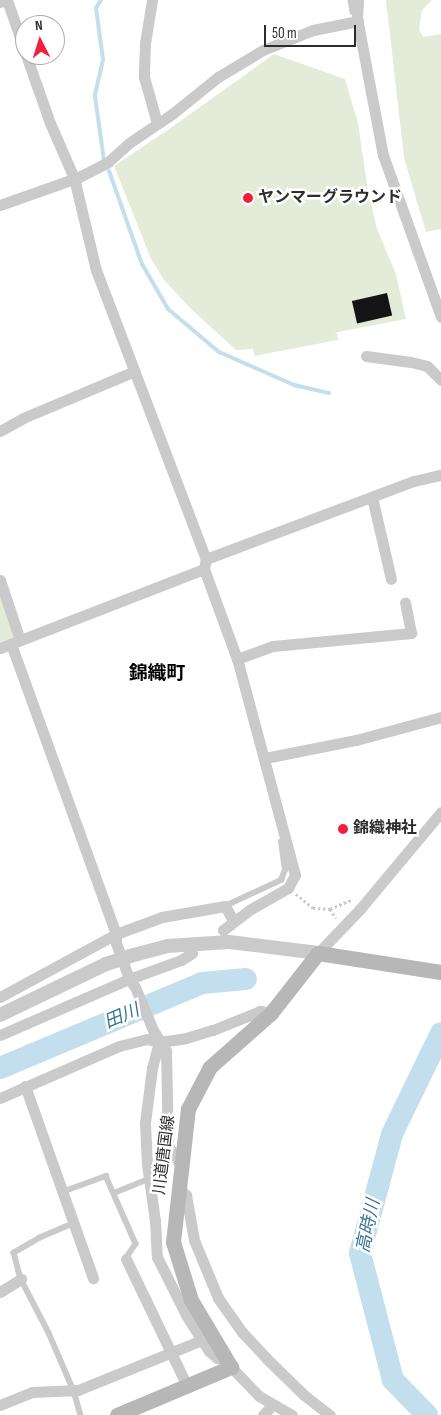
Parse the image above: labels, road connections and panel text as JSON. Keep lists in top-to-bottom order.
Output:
{
  "streets": {
    "main road": ["川道唐国線"]
  },
  "districts": ["錦織町"],
  "water": ["田川", "高時川"],
  "places": ["ヤンマーグラウンド", "錦織神社"],
  "scale_bar": "50 m",
  "north": "top"
}
